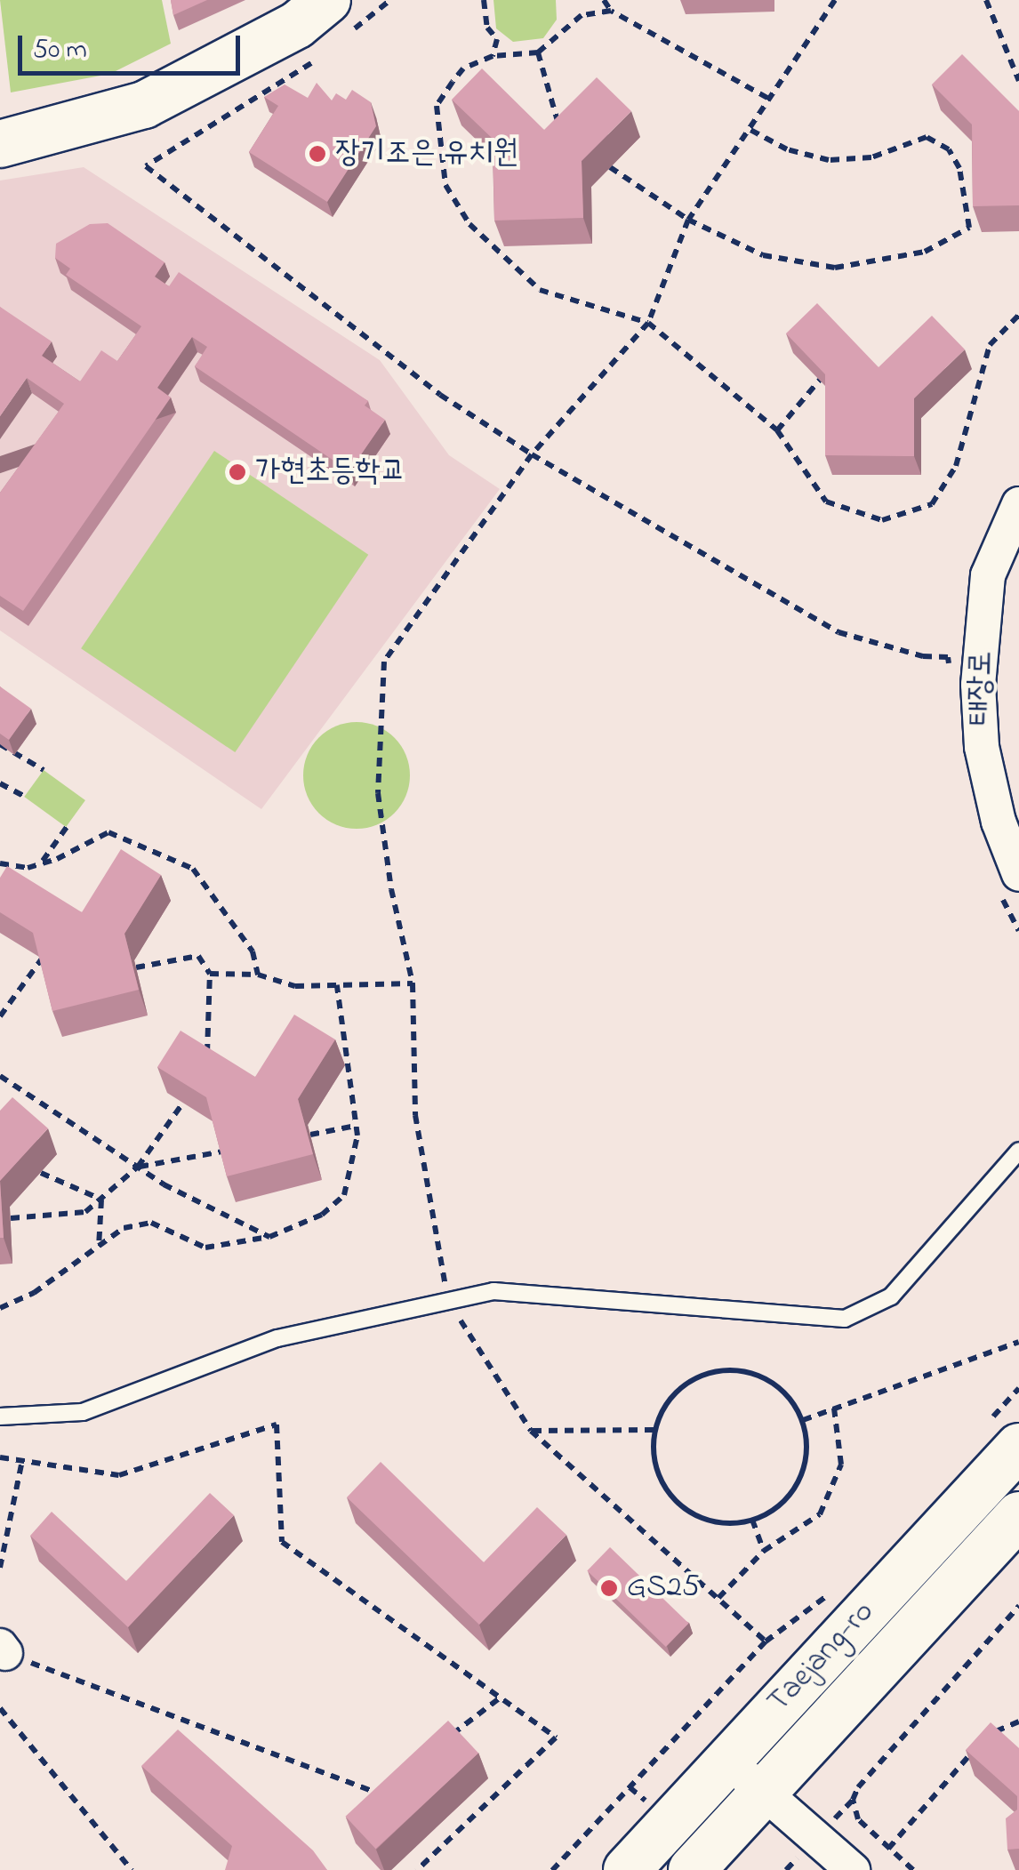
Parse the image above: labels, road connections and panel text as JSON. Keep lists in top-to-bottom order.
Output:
{
  "streets": {
    "street": ["태장로", "Taejang-ro"]
  },
  "places": ["장기조은 유치원", "가현초등학교", "GS25"],
  "scale_bar": "50 m"
}
